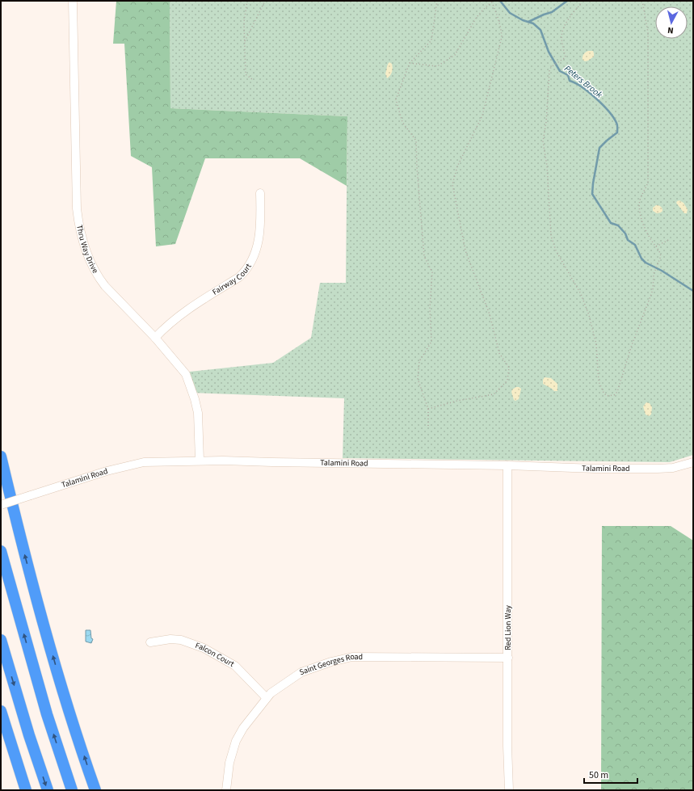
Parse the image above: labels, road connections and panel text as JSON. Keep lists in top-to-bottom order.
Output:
{
  "streets": {
    "street": [
      "Thru Way Drive",
      "Fairway Court",
      "Talamini Road",
      "Red Lion Way",
      "Falcon Court",
      "Saint Georges Road"
    ]
  },
  "crossings": [
    ["Thru Way Drive", "Fairway Court"],
    ["Thru Way Drive", "Talamini Road"],
    ["Talamini Road", "Red Lion Way"],
    ["Red Lion Way", "Saint Georges Road"],
    ["Falcon Court", "Saint Georges Road"]
  ],
  "water": ["Peters Brook"],
  "scale_bar": "50 m",
  "north": "bottom"
}
